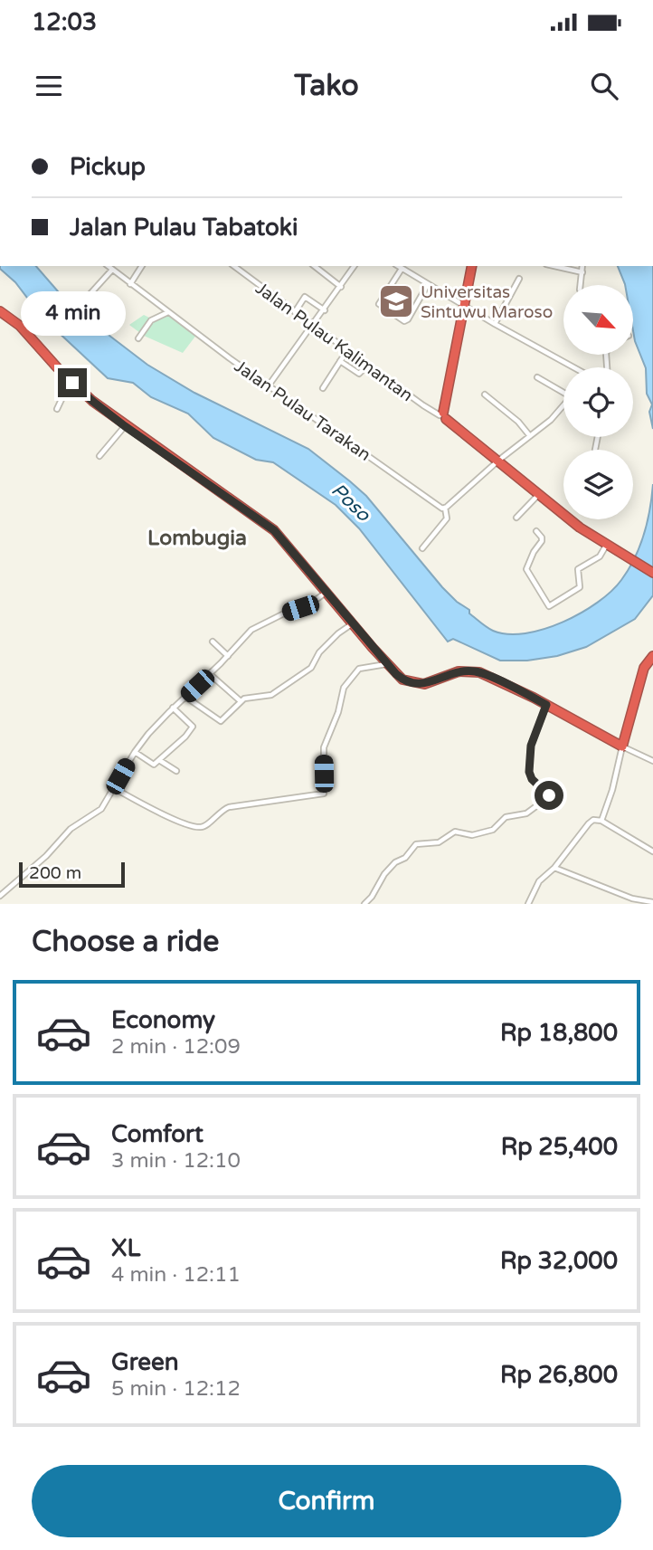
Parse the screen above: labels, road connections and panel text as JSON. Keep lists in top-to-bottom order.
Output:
{
  "streets": {
    "street": ["Jalan Pulau Kalimantan", "Jalan Pulau Tarakan"]
  },
  "districts": ["Lombugia"],
  "water": ["Poso"],
  "places": {
    "school or university": ["Universitas Sintuwu Maroso"]
  },
  "scale_bar": "200 m",
  "north": "bottom right",
  "page": {
    "status": "12:03",
    "header": "Tako",
    "banner": ["Pickup", "Jalan Pulau Tabatoki"],
    "bubble": "4 min",
    "scale": "200 m",
    "heading": "Choose a ride",
    "list": [
      {
        "name": "Economy",
        "note": "2 min · 12:09",
        "value": "Rp 18,800"
      },
      {
        "name": "Comfort",
        "note": "3 min · 12:10",
        "value": "Rp 25,400"
      },
      {
        "name": "XL",
        "note": "4 min · 12:11",
        "value": "Rp 32,000"
      },
      {
        "name": "Green",
        "note": "5 min · 12:12",
        "value": "Rp 26,800"
      }
    ],
    "buttons": "Confirm"
  }
}
